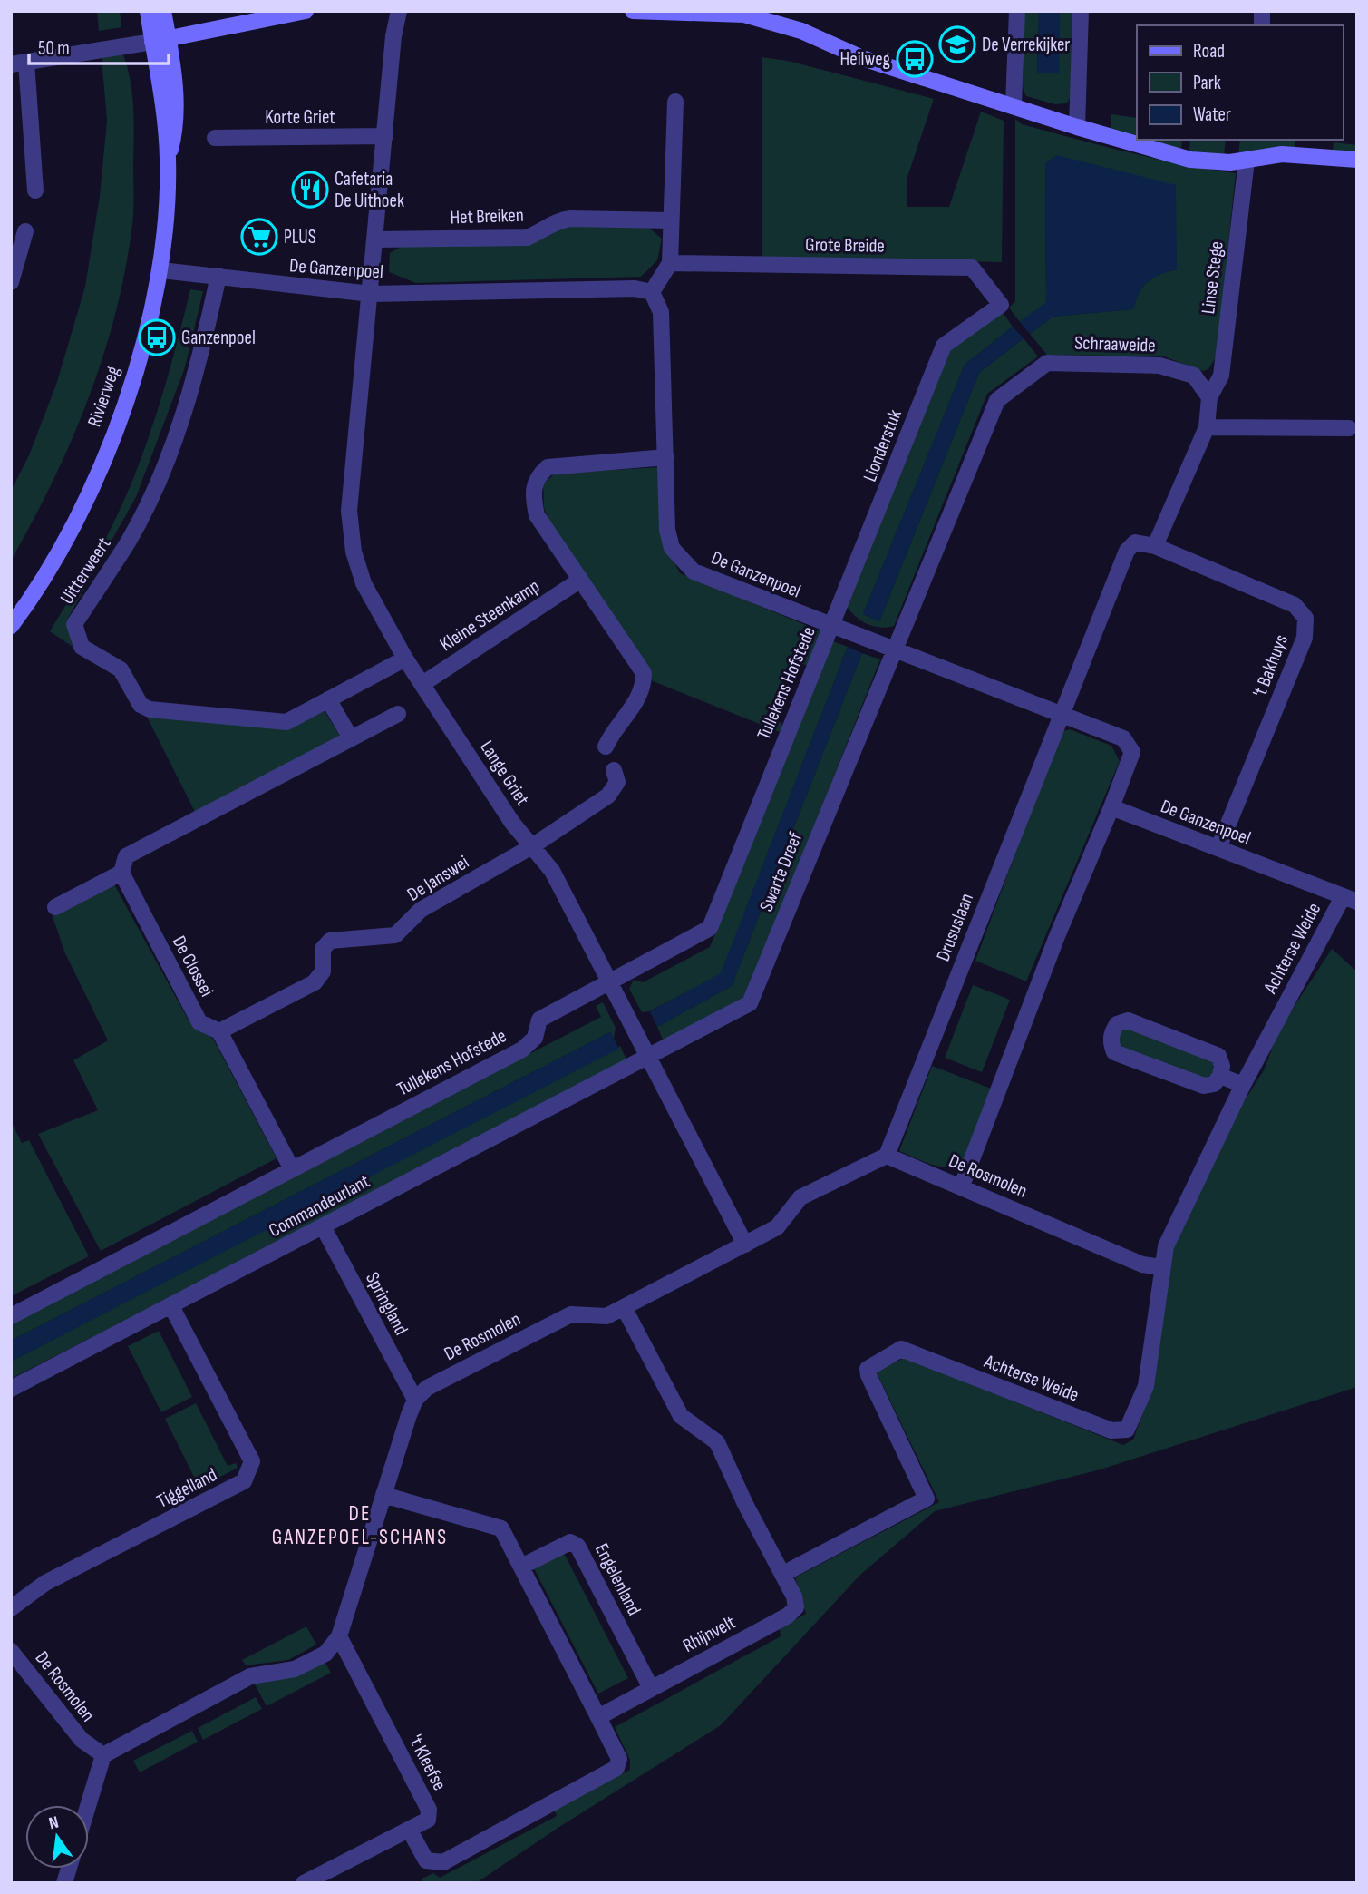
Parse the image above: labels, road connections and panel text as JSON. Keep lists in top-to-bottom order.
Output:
{
  "streets": {
    "street": [
      "Korte Griet",
      "Het Breiken",
      "Grote Breide",
      "De Ganzenpoel",
      "Linse Stege",
      "Schraaweide",
      "Rivierweg",
      "Lionderstuk",
      "Uitterweert",
      "Kleine Steenkamp",
      "'t Bakhuys",
      "Tullekens Hofstede",
      "Lange Griet",
      "Swarte Dreef",
      "De Janswei",
      "Drususlaan",
      "Achterse Weide",
      "De Clossei",
      "De Rosmolen",
      "Commandeurlant",
      "Springland",
      "Tiggelland",
      "Engelenland",
      "Rhijnvelt",
      "'t Kleefse"
    ]
  },
  "crossings": [
    ["Grote Breide", "Lionderstuk"],
    ["De Ganzenpoel", "Schraaweide"],
    ["De Ganzenpoel", "Rivierweg"],
    ["De Ganzenpoel", "Lionderstuk"],
    ["De Ganzenpoel", "Uitterweert"],
    ["De Ganzenpoel", "'t Bakhuys"],
    ["De Ganzenpoel", "Tullekens Hofstede"],
    ["De Ganzenpoel", "Lange Griet"],
    ["De Ganzenpoel", "Swarte Dreef"],
    ["De Ganzenpoel", "Drususlaan"],
    ["De Ganzenpoel", "Achterse Weide"],
    ["Linse Stege", "Schraaweide"],
    ["Schraaweide", "Swarte Dreef"],
    ["Lionderstuk", "Tullekens Hofstede"],
    ["Uitterweert", "Lange Griet"],
    ["Kleine Steenkamp", "Lange Griet"],
    ["Tullekens Hofstede", "Lange Griet"],
    ["Tullekens Hofstede", "De Clossei"],
    ["Lange Griet", "Swarte Dreef"],
    ["Lange Griet", "De Janswei"],
    ["Lange Griet", "De Rosmolen"],
    ["Lange Griet", "Commandeurlant"],
    ["Swarte Dreef", "Commandeurlant"],
    ["De Janswei", "De Clossei"],
    ["Drususlaan", "De Rosmolen"],
    ["Achterse Weide", "De Rosmolen"],
    ["Achterse Weide", "Rhijnvelt"],
    ["De Rosmolen", "Springland"],
    ["De Rosmolen", "Rhijnvelt"],
    ["Commandeurlant", "Springland"],
    ["Commandeurlant", "Tiggelland"],
    ["Engelenland", "Rhijnvelt"]
  ],
  "districts": ["DE GANZEPOEL-SCHANS"],
  "places": {
    "school or university": ["De Verrekijker"],
    "bus stop": ["Heilweg", "Ganzenpoel"],
    "restaurant": ["Cafetaria De Uithoek"],
    "supermarket": ["PLUS"]
  },
  "legend": ["Road", "Park", "Water"],
  "scale_bar": "50 m",
  "north": "top"
}
